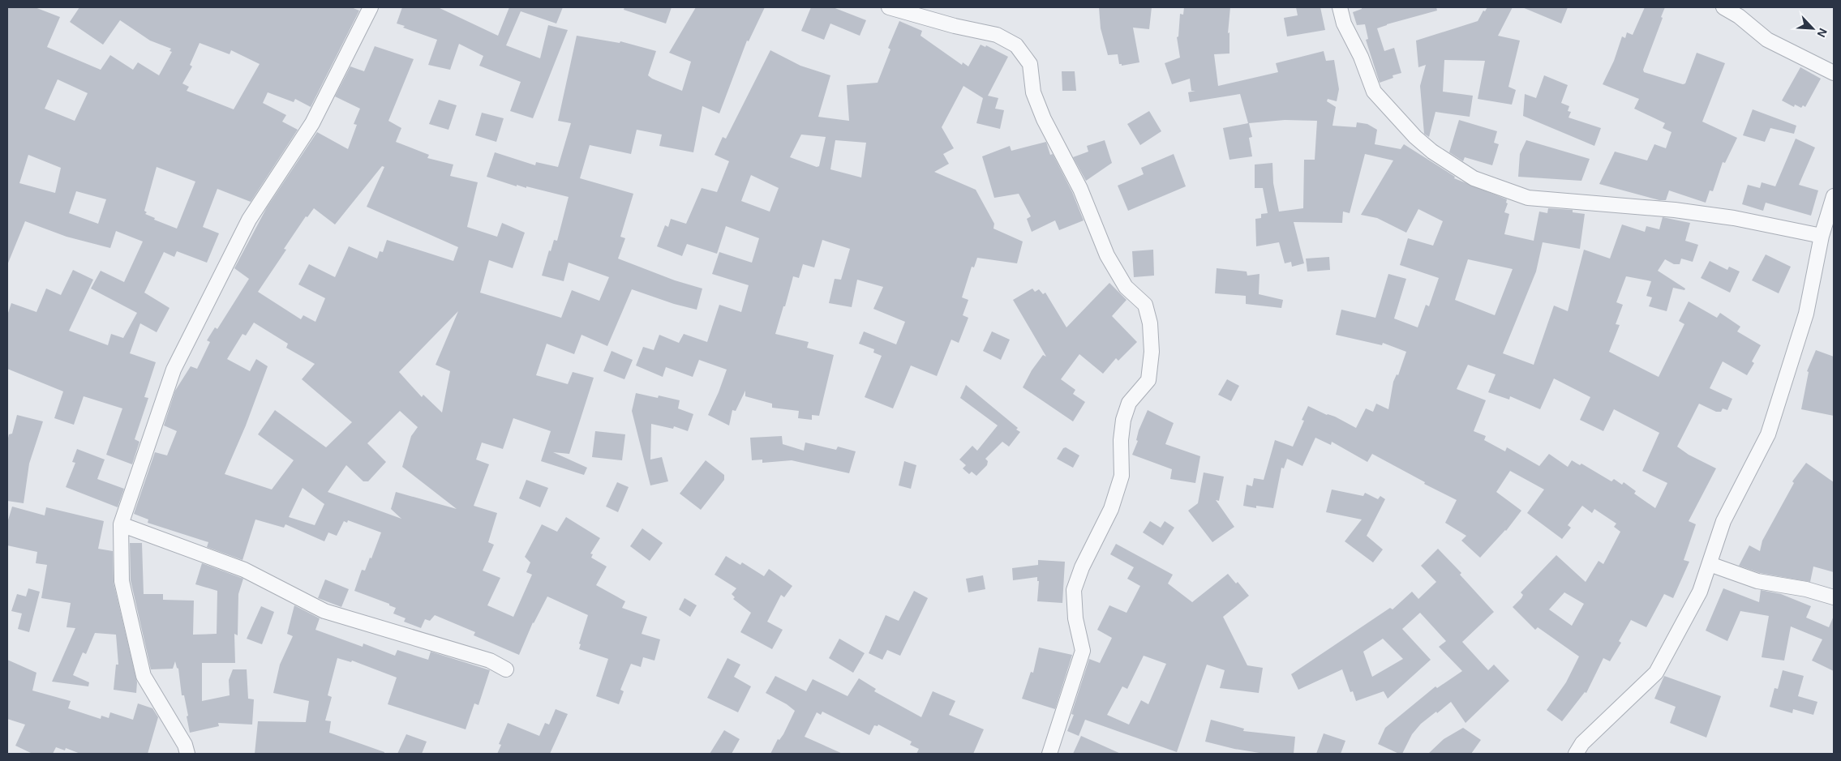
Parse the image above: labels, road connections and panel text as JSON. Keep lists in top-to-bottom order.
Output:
{
  "north": "bottom right"
}
